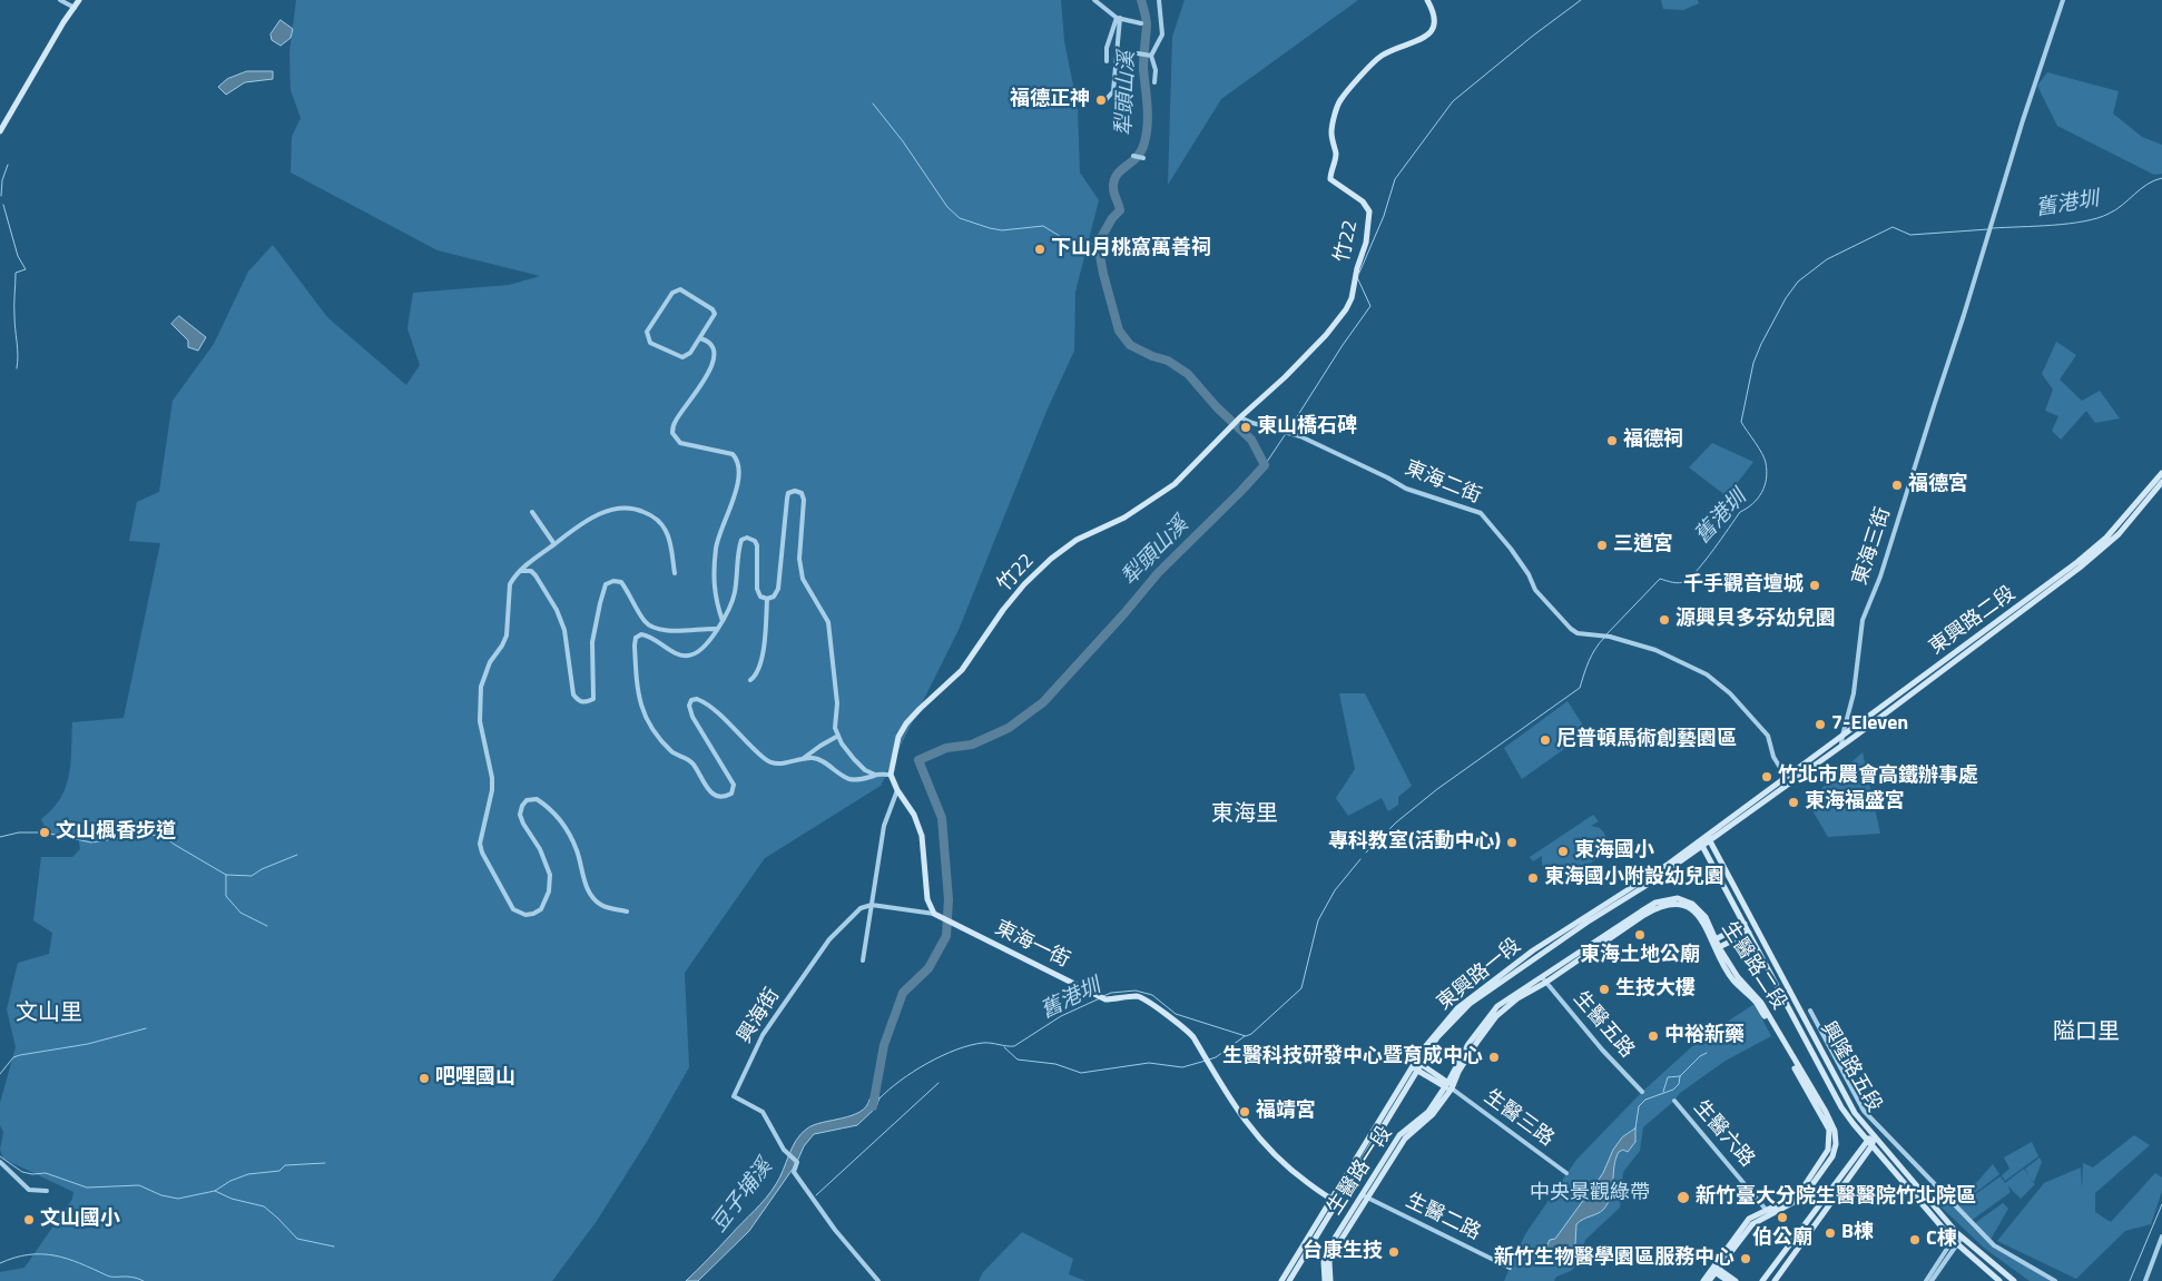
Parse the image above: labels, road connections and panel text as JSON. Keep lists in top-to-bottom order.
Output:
{
  "streets": {
    "street": [
      "竹22",
      "東海二街",
      "東海三街",
      "東興路二段",
      "東海一街",
      "生醫路二段",
      "東興路一段",
      "興海街",
      "生醫五路",
      "興隆路五段",
      "生醫三路",
      "生醫六路",
      "生醫路一段",
      "生醫二路"
    ]
  },
  "crossings": [
    ["竹22", "東海二街"],
    ["東海二街", "東興路二段"],
    ["東海二街", "東興路一段"],
    ["東海三街", "東興路二段"],
    ["東興路二段", "東興路一段"],
    ["東海一街", "東興路一段"],
    ["生醫路二段", "生醫五路"],
    ["生醫路二段", "生醫三路"],
    ["生醫路二段", "生醫六路"],
    ["生醫路二段", "生醫路一段"],
    ["東興路一段", "興隆路五段"],
    ["生醫三路", "生醫路一段"],
    ["生醫路一段", "生醫二路"]
  ],
  "districts": ["東海里", "文山里", "隘口里"],
  "water": ["犁頭山溪", "舊港圳", "豆子埔溪"],
  "parks": ["中央景觀綠帶"],
  "places": [
    "福德正神",
    "下山月桃窩萬善祠",
    "東山橋石碑",
    "福德祠",
    "福德宮",
    "三道宮",
    "千手觀音壇城",
    "源興貝多芬幼兒園",
    "7-Eleven",
    "尼普頓馬術創藝園區",
    "竹北市農會高鐵辦事處",
    "東海福盛宮",
    "文山楓香步道",
    "專科教室(活動中心)",
    "東海國小",
    "東海國小附設幼兒園",
    "東海土地公廟",
    "生技大樓",
    "中裕新藥",
    "生醫科技研發中心暨育成中心",
    "吧哩國山",
    "福靖宮",
    "新竹臺大分院生醫醫院竹北院區",
    "伯公廟",
    "文山國小",
    "B棟",
    "C棟",
    "台康生技",
    "新竹生物醫學園區服務中心"
  ]
}
